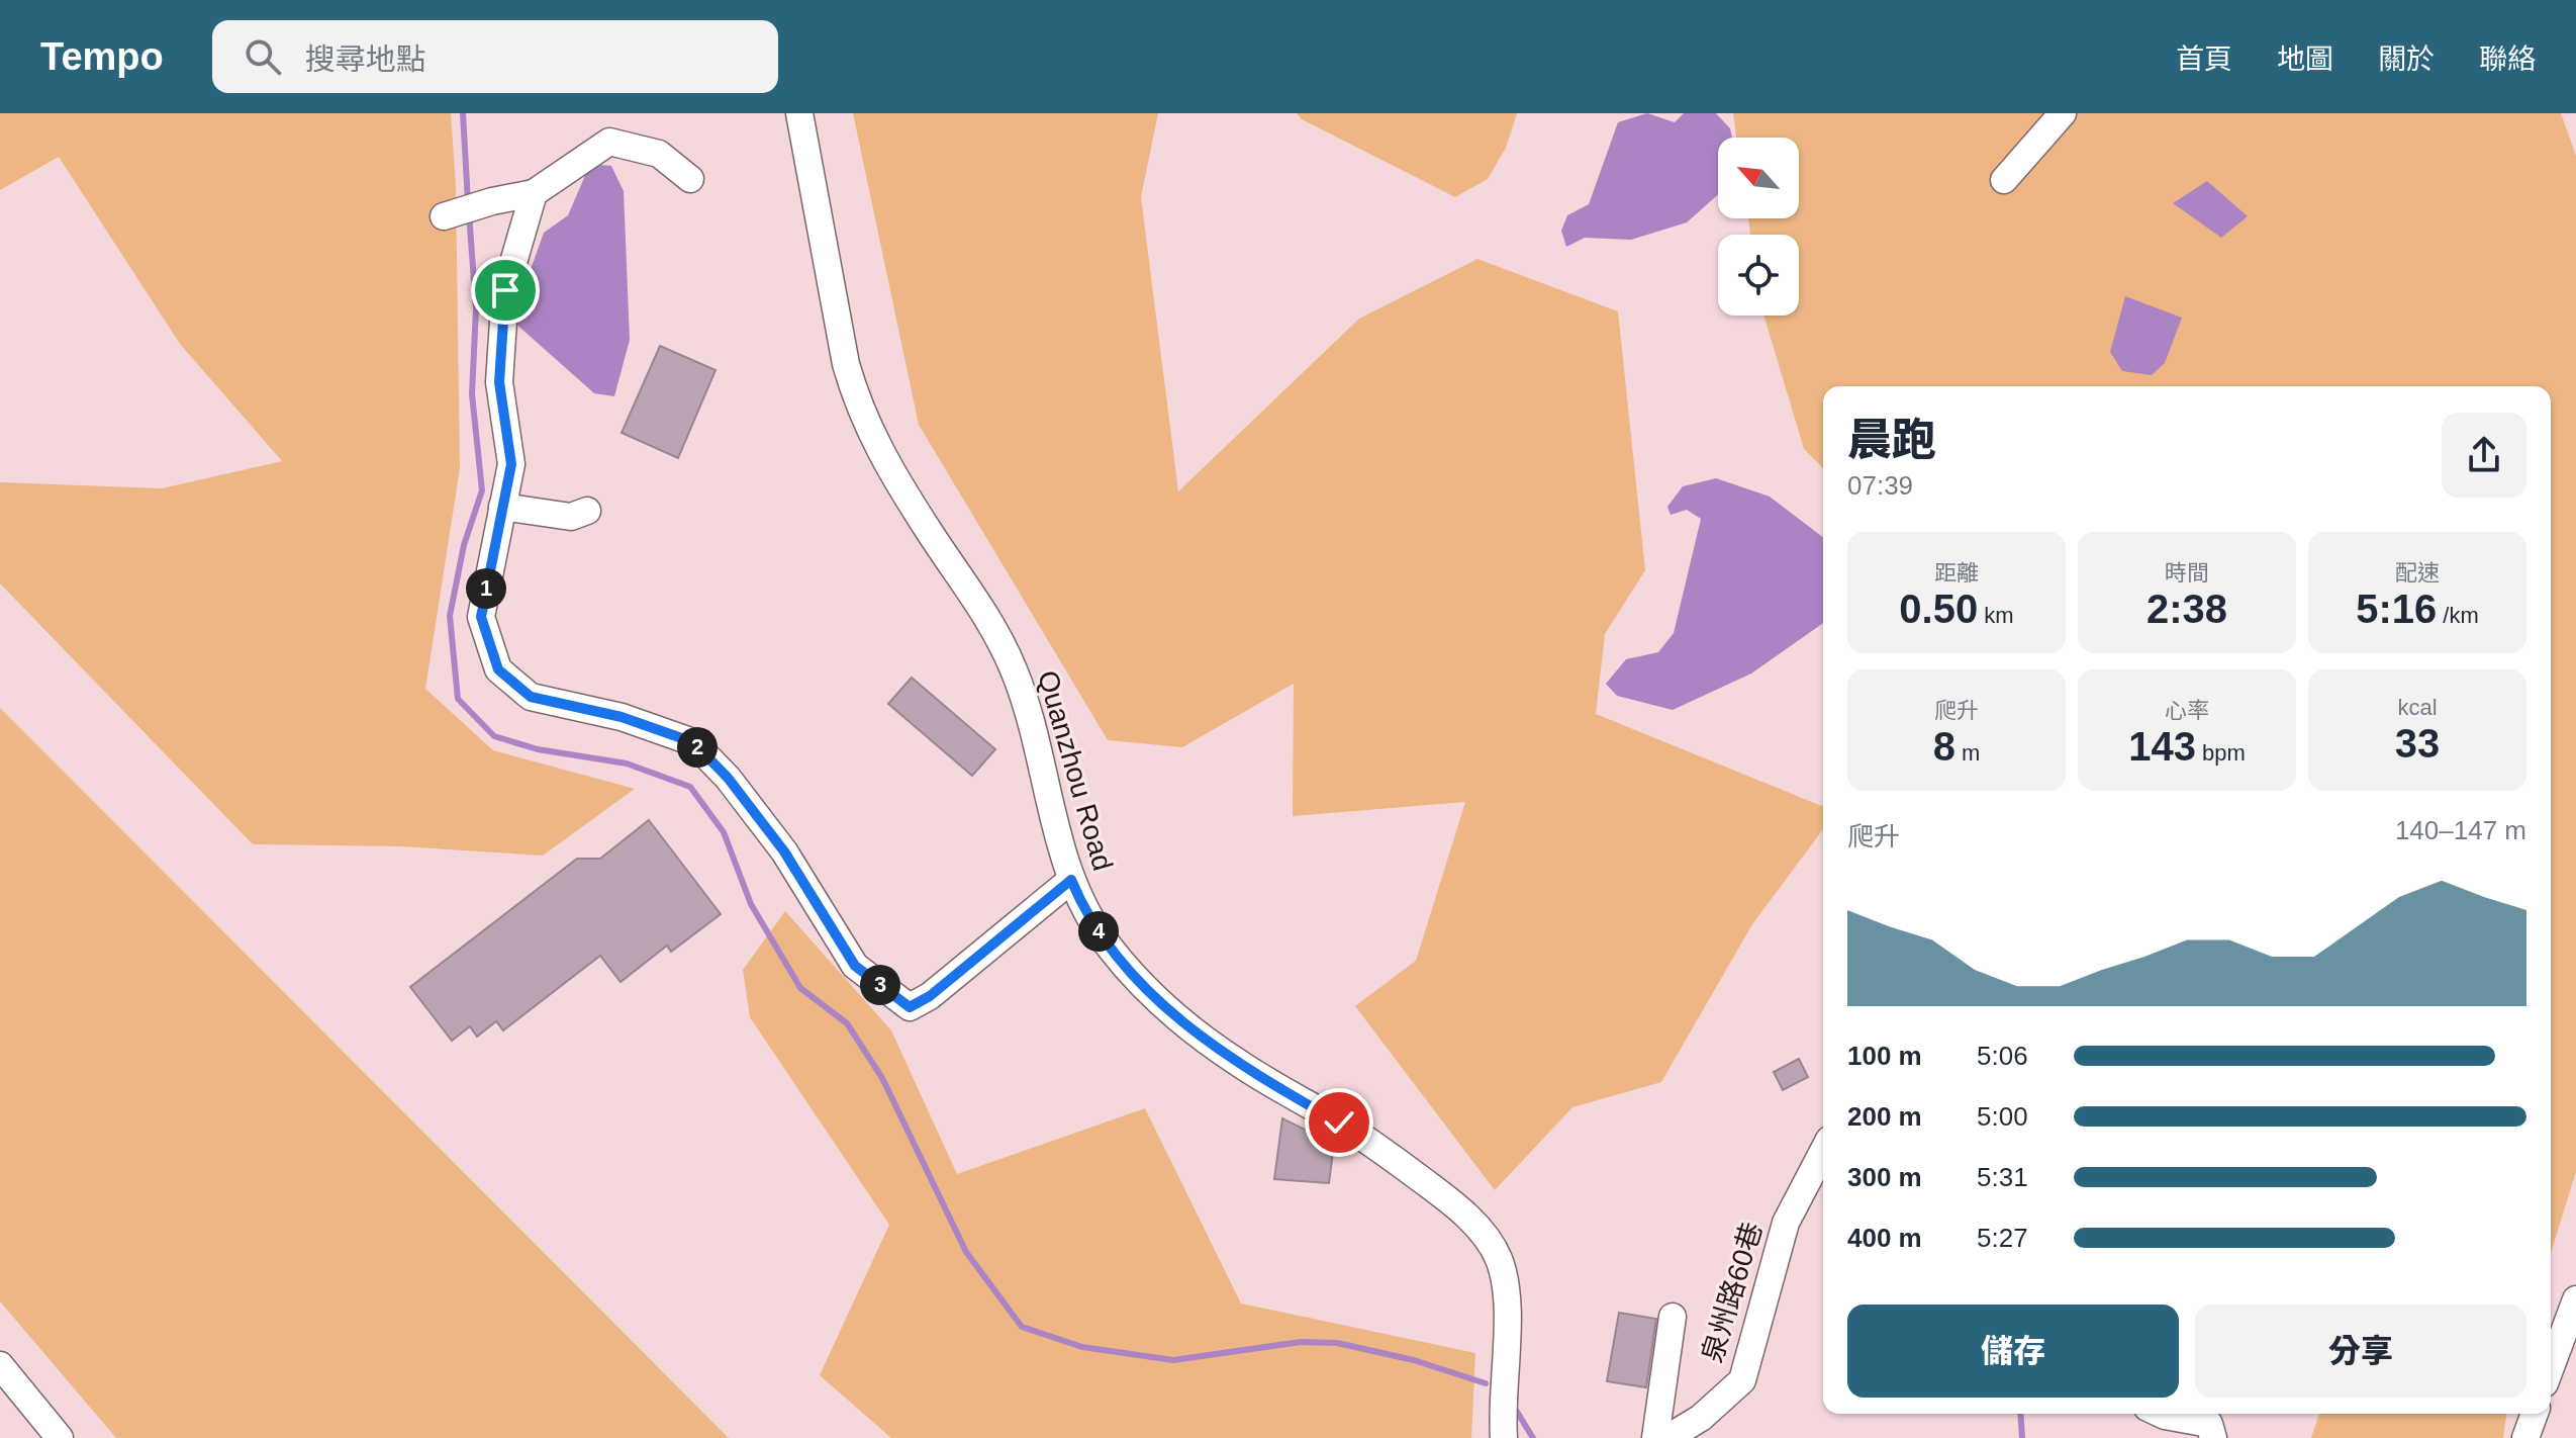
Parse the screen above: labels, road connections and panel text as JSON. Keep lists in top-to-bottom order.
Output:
{
  "streets": {
    "street": ["Quanzhou Road", "泉州路60巷"]
  },
  "north": "top left",
  "page": {
    "header": "Tempo",
    "search": "搜尋地點",
    "nav": [
      "首頁",
      "地圖",
      "關於",
      "聯絡"
    ],
    "heading": ["晨跑", "07:39"],
    "stats": [
      ["距離", "0.50 km"],
      ["時間", "2:38"],
      ["配速", "5:16 /km"],
      ["爬升", "8 m"],
      ["心率", "143 bpm"],
      ["kcal", "33"]
    ],
    "pins": [
      "1",
      "2",
      "4",
      "3"
    ],
    "chart": ["爬升", "140–147 m"],
    "list": [
      {
        "name": "100 m",
        "note": "5:06"
      },
      {
        "name": "200 m",
        "note": "5:00"
      },
      {
        "name": "300 m",
        "note": "5:31"
      },
      {
        "name": "400 m",
        "note": "5:27"
      }
    ],
    "buttons": ["儲存", "分享"]
  }
}
